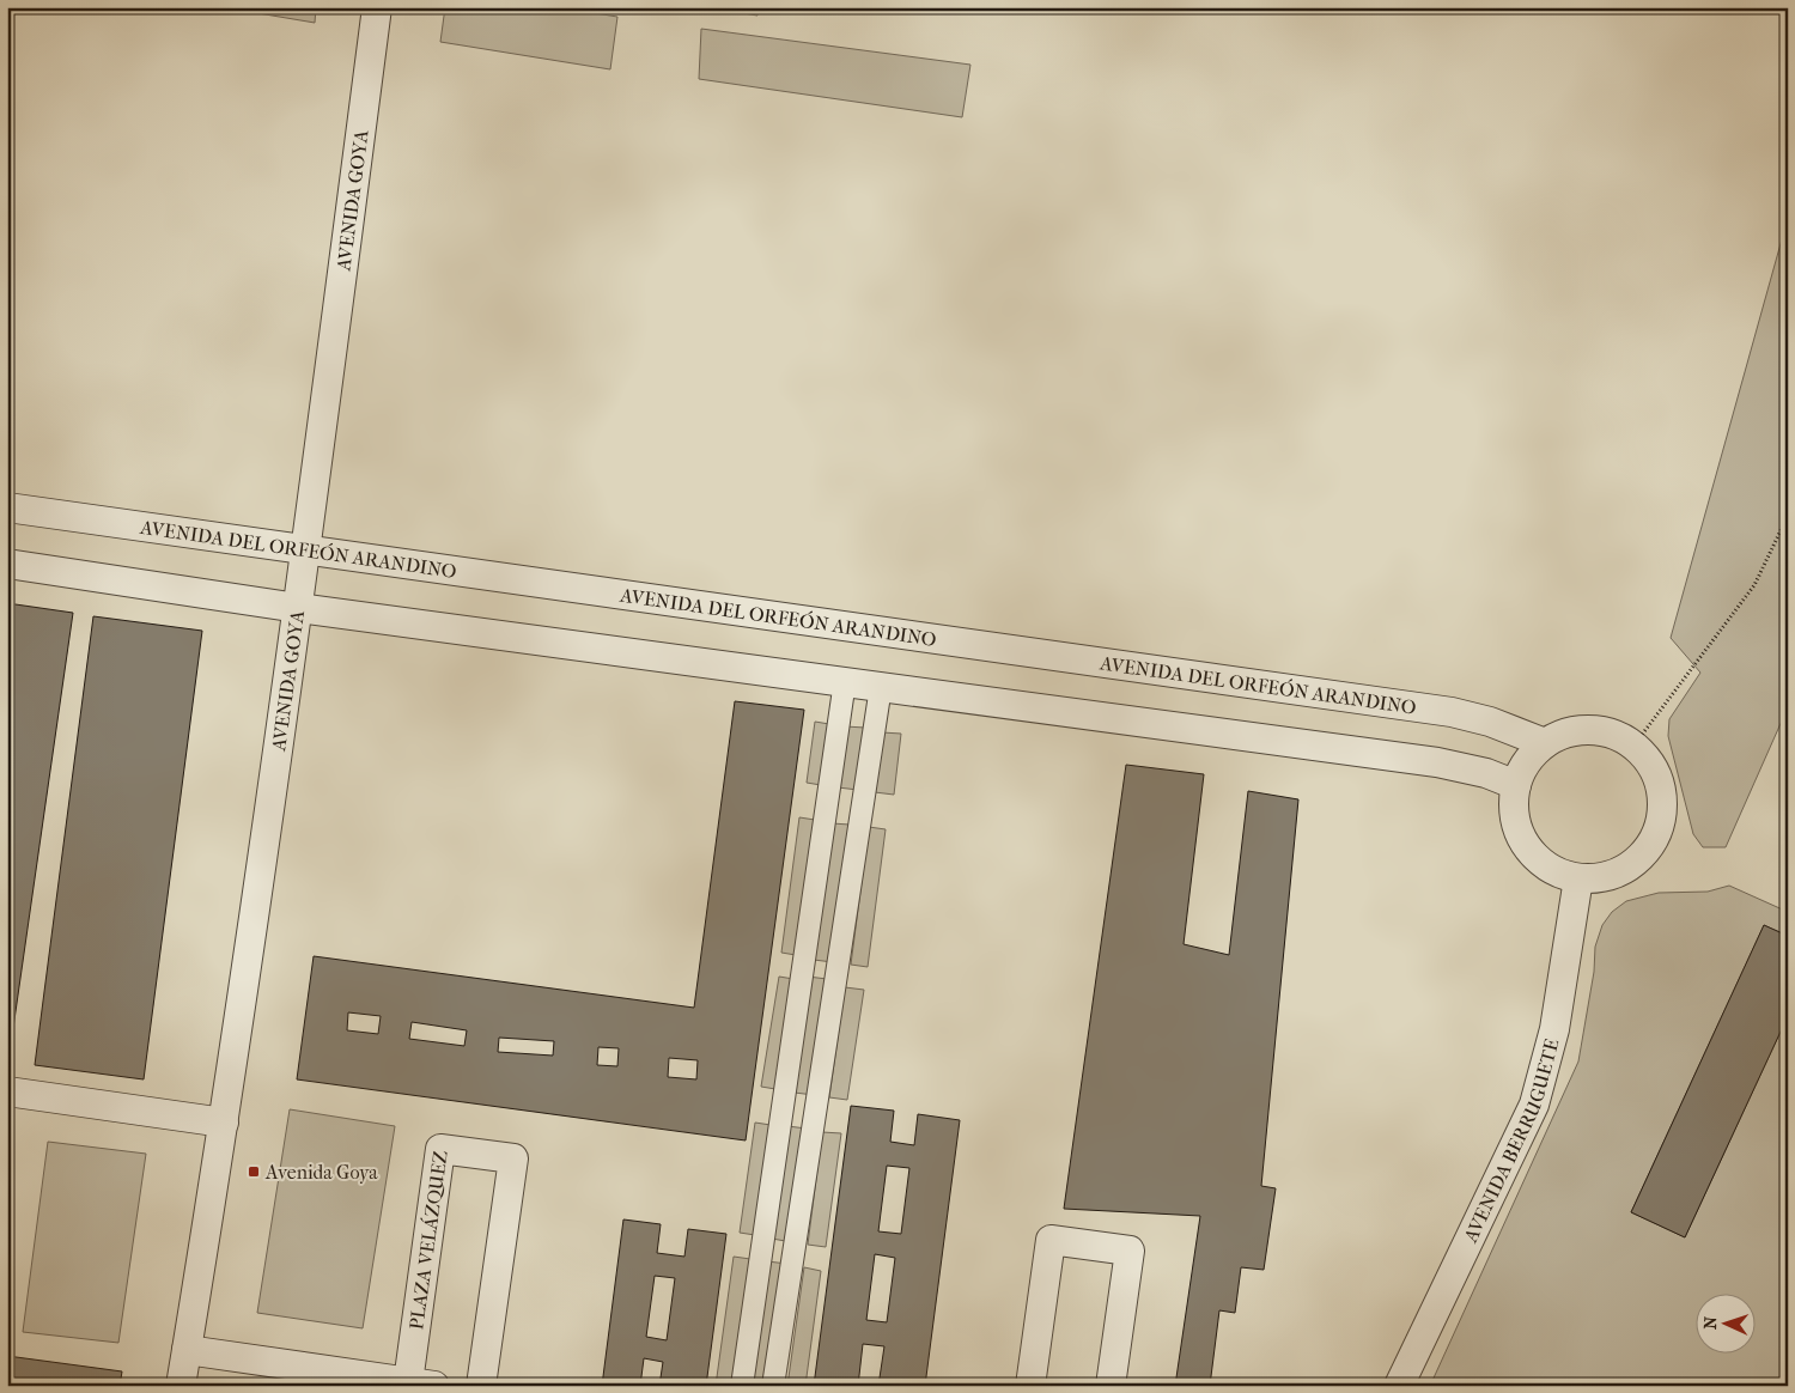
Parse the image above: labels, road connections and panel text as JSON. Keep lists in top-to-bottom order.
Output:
{
  "streets": {
    "street": [
      "AVENIDA GOYA",
      "AVENIDA DEL ORFEÓN ARANDINO",
      "AVENIDA BERRUGUETE",
      "PLAZA VELÁZQUEZ"
    ]
  },
  "crossings": [
    ["AVENIDA GOYA", "AVENIDA DEL ORFEÓN ARANDINO"],
    ["AVENIDA GOYA", "PLAZA VELÁZQUEZ"],
    ["AVENIDA DEL ORFEÓN ARANDINO", "AVENIDA BERRUGUETE"]
  ],
  "places": {
    "transit": ["Avenida Goya"]
  },
  "north": "left"
}
